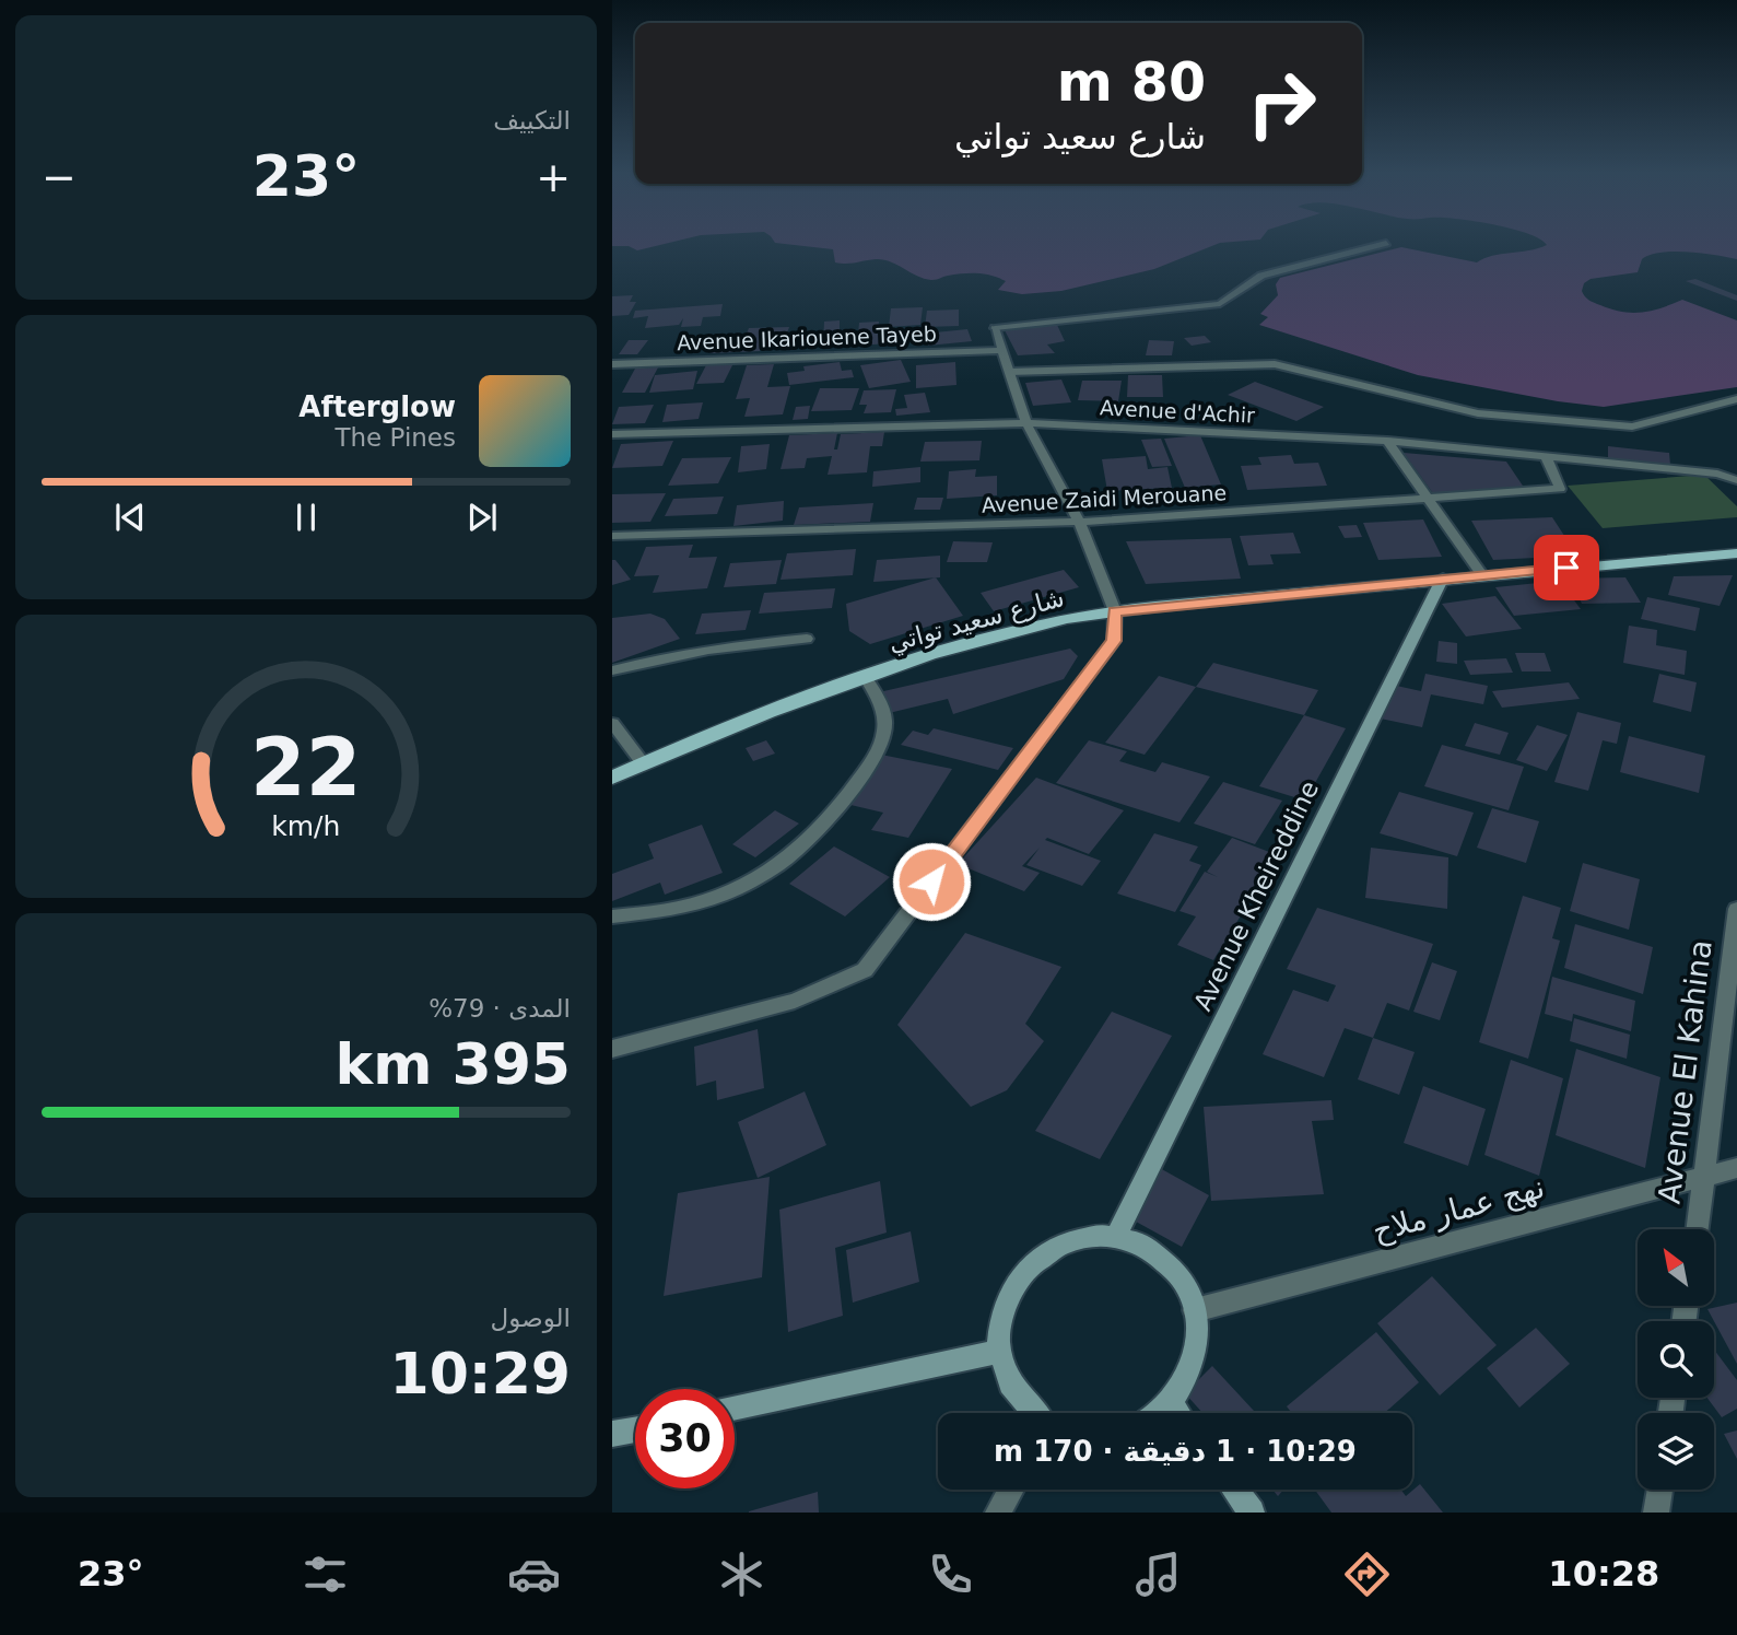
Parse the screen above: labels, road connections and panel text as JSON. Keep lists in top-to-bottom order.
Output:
{
  "streets": {
    "main road": ["شارع سعيد تواتي"],
    "street": [
      "Avenue Ikariouene Tayeb",
      "Avenue d'Achir",
      "Avenue Zaidi Merouane",
      "Avenue Kheireddine",
      "Avenue El Kahina",
      "نهج عمار ملاح"
    ]
  },
  "crossings": [
    ["Avenue d'Achir", "Avenue Zaidi Merouane"],
    ["شارع سعيد تواتي", "Avenue Kheireddine"],
    ["Avenue El Kahina", "نهج عمار ملاح"]
  ],
  "north": "top left",
  "page": {
    "tile": [
      "التكييف",
      ["المدى · 79%", "395 km"],
      ["الوصول", "10:29"]
    ],
    "turn": ["80 m", "شارع سعيد تواتي"],
    "heat": ["−", "23°", "+"],
    "song": ["Afterglow", "The Pines"],
    "limit": "30",
    "trip": "10:29 · 1 دقيقة · 170 m",
    "tabs": ["10:28", "23°"],
    "gauge": ["22", "km/h"]
  }
}
